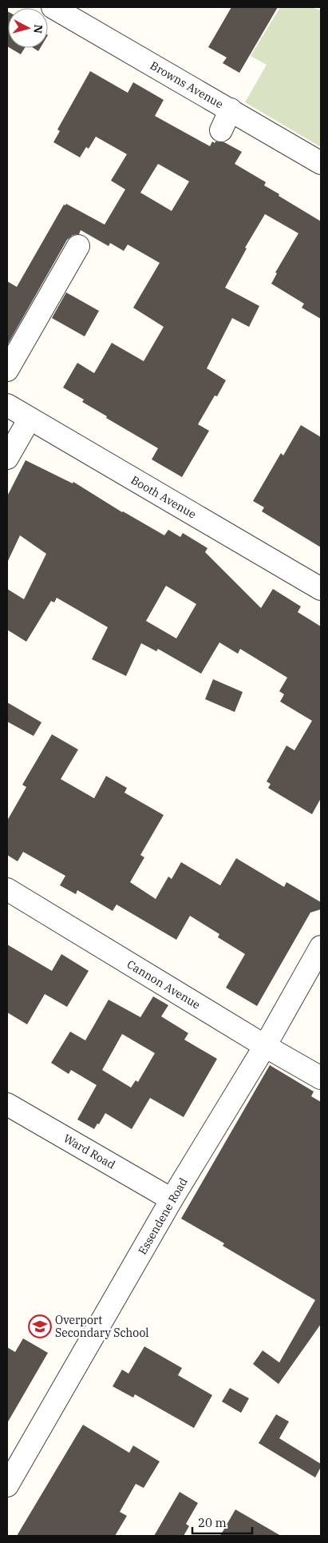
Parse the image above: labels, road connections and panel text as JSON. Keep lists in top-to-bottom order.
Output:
{
  "streets": {
    "street": [
      "Browns Avenue",
      "Booth Avenue",
      "Cannon Avenue",
      "Ward Road",
      "Essendene Road"
    ]
  },
  "crossings": [
    ["Cannon Avenue", "Essendene Road"],
    ["Ward Road", "Essendene Road"]
  ],
  "places": {
    "school or university": ["Overport Secondary School"]
  },
  "scale_bar": "20 m",
  "north": "right"
}
